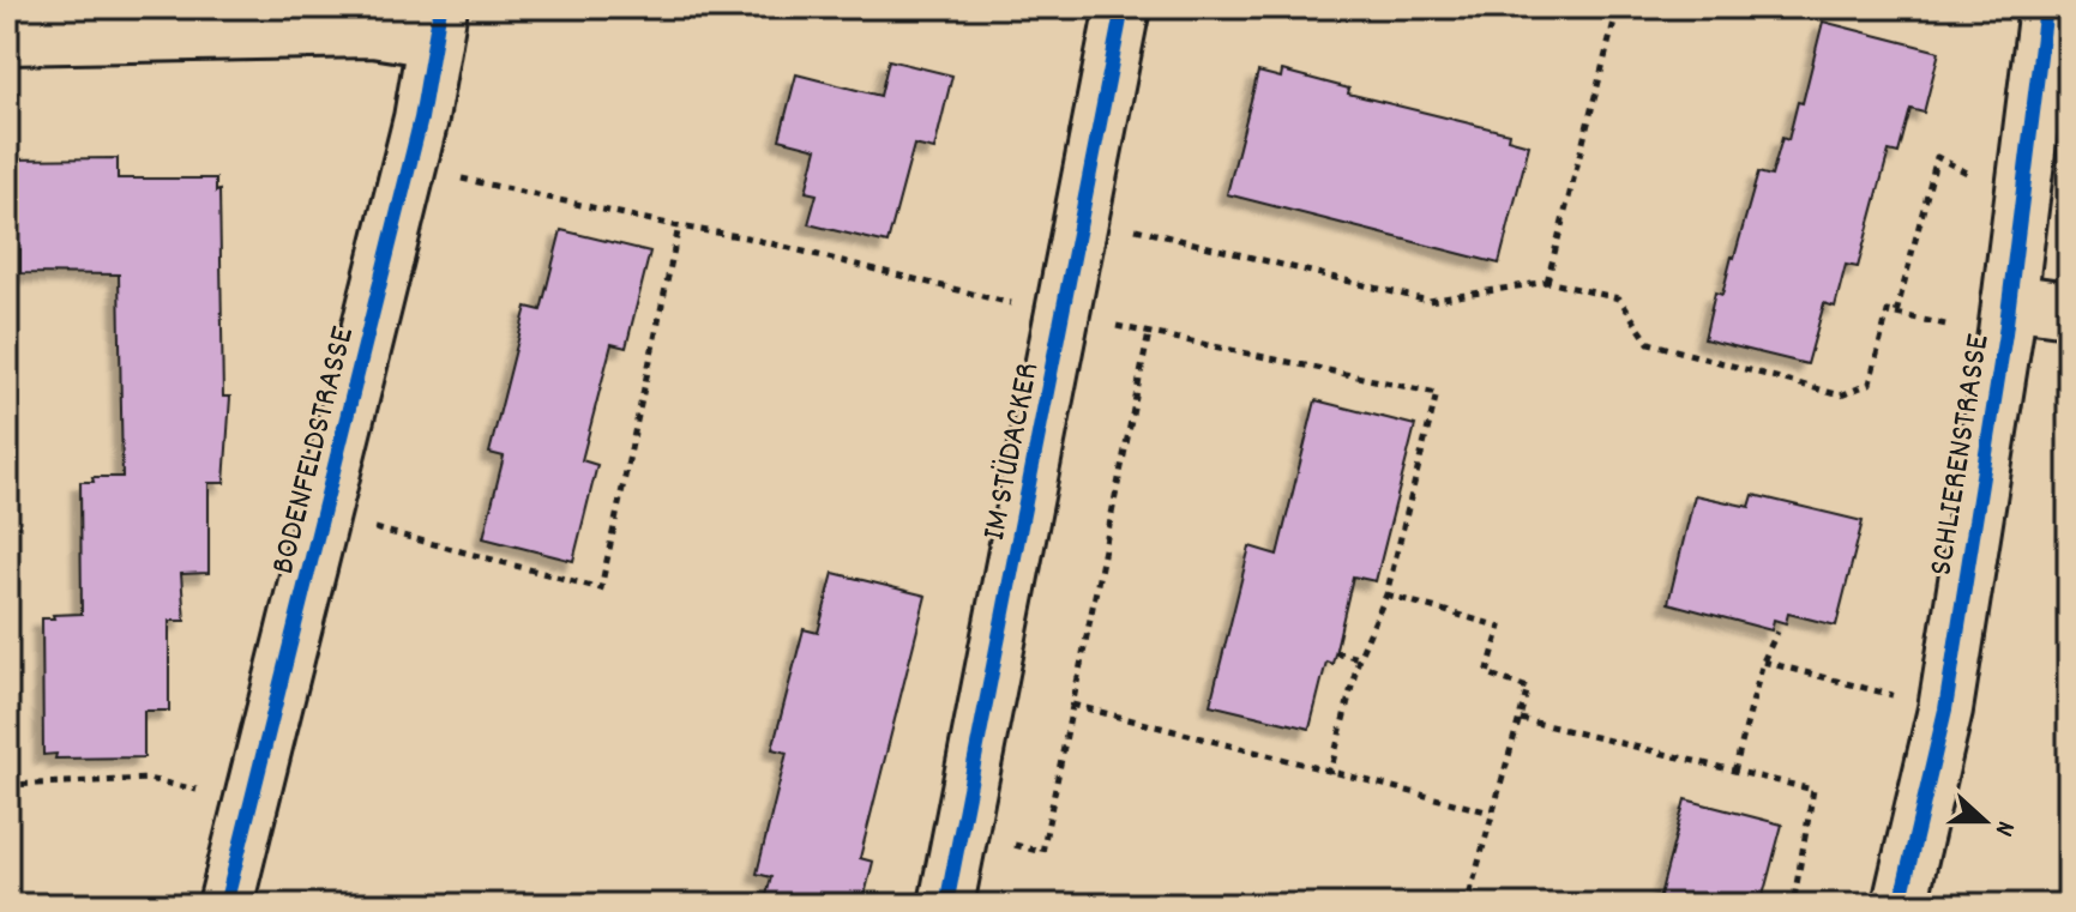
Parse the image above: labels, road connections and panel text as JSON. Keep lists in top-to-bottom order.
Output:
{
  "streets": {
    "street": ["BODENFELDSTRASSE", "IM STÜDACKER", "SCHLIERENSTRASSE"]
  },
  "north": "right"
}
